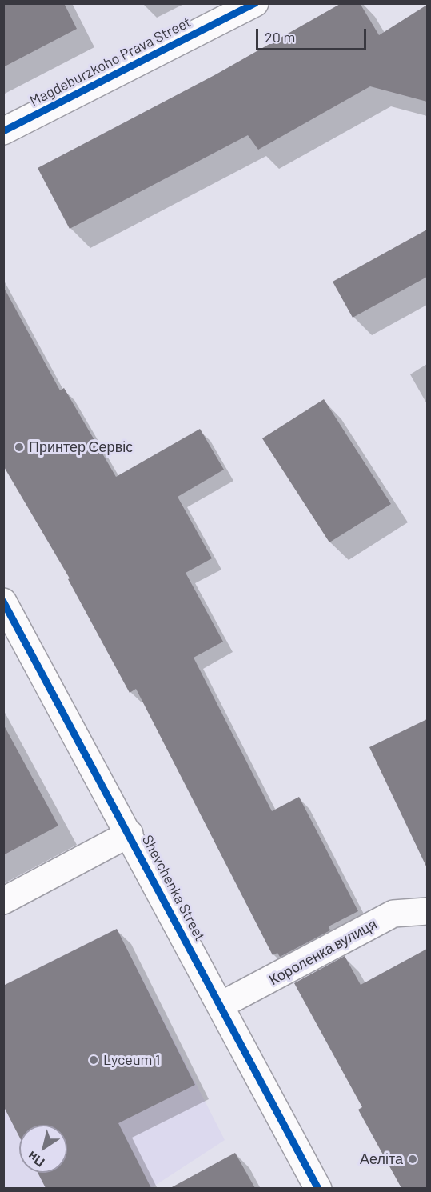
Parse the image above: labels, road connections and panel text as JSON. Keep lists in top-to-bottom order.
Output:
{
  "streets": {
    "street": ["Magdeburzkoho Prava Street", "Shevchenka Street", "Короленка вулиця"]
  },
  "crossings": [
    ["Shevchenka Street", "Короленка вулиця"]
  ],
  "places": ["Принтер Сервіс", "Lyceum 1", "Аеліта"],
  "scale_bar": "20 m",
  "north": "bottom left"
}
